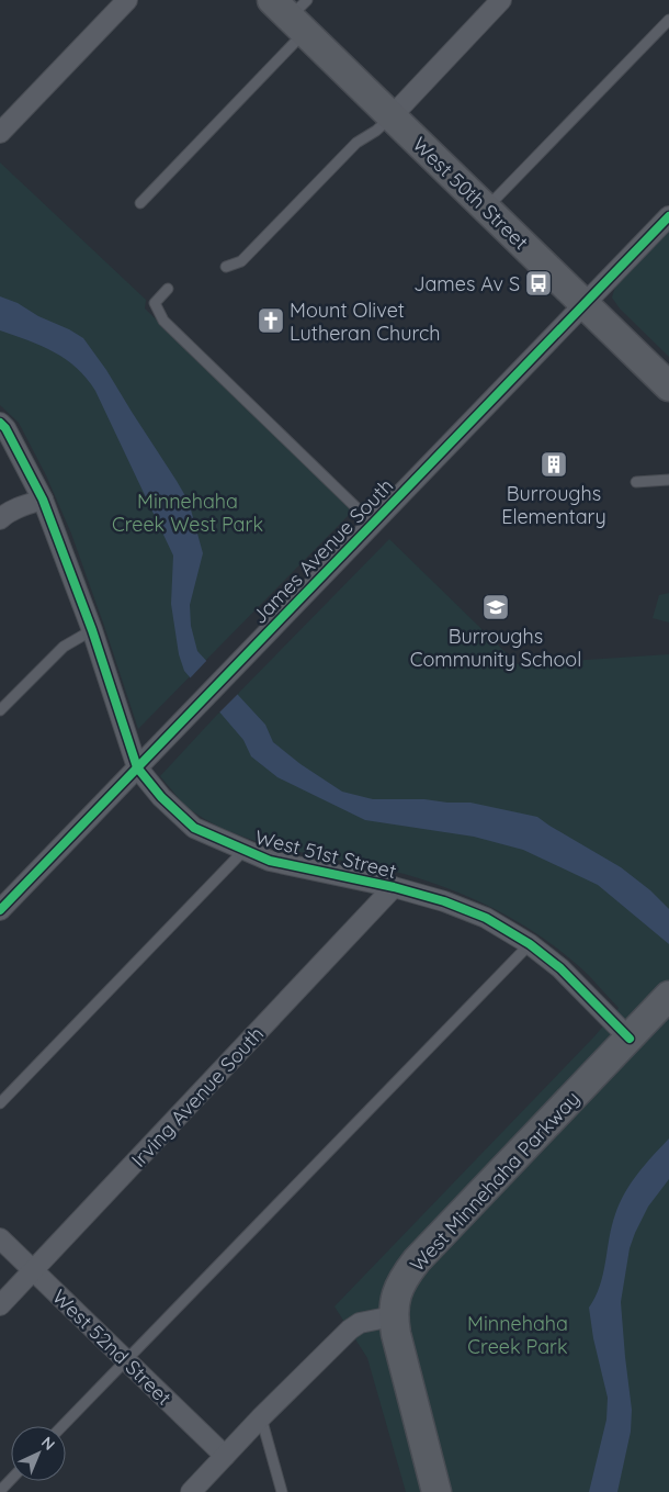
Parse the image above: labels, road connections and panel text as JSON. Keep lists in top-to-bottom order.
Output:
{
  "streets": {
    "street": [
      "West 50th Street",
      "James Avenue South",
      "West 51st Street",
      "Irving Avenue South",
      "West Minnehaha Parkway",
      "West 52nd Street"
    ]
  },
  "crossings": [
    ["West 50th Street", "James Avenue South"],
    ["James Avenue South", "West 51st Street"],
    ["West 51st Street", "Irving Avenue South"],
    ["West 51st Street", "West Minnehaha Parkway"],
    ["Irving Avenue South", "West 52nd Street"]
  ],
  "parks": ["Minnehaha Creek West Park", "Minnehaha Creek Park"],
  "places": {
    "bus stop": ["James Av S"],
    "church": ["Mount Olivet Lutheran Church"],
    "building": ["Burroughs Elementary"],
    "school or university": ["Burroughs Community School"]
  },
  "north": "top right"
}
